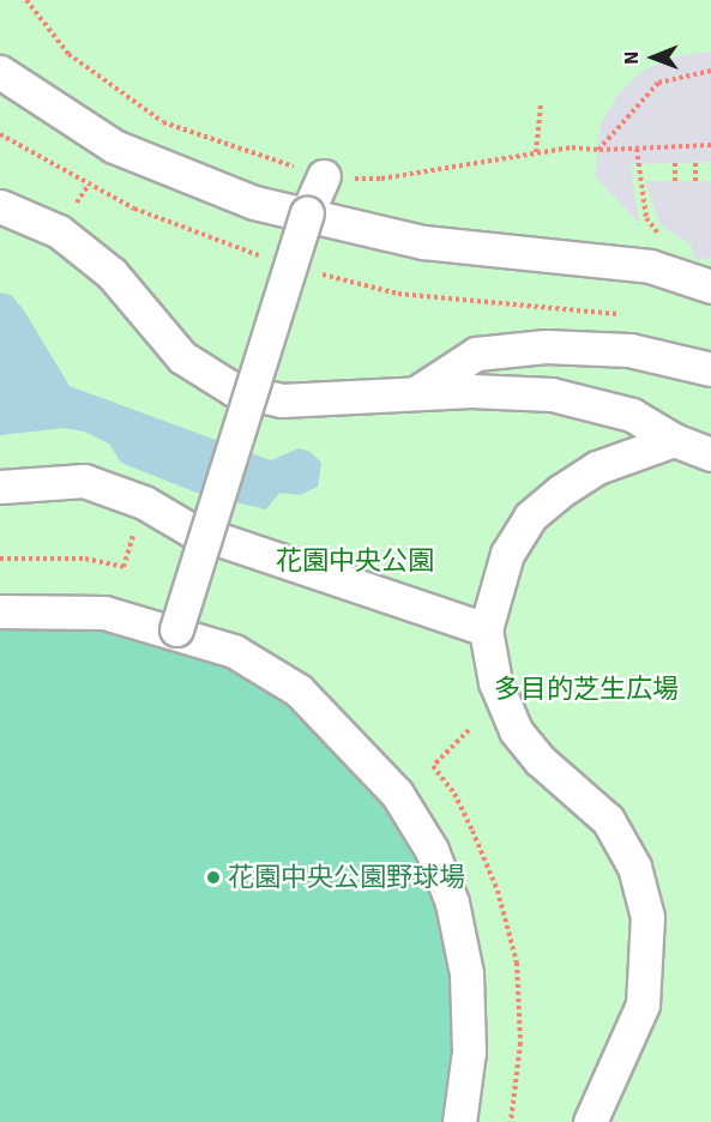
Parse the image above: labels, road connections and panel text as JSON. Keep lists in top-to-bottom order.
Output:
{
  "parks": ["花園中央公園", "多目的芝生広場"],
  "places": ["花園中央公園野球場"],
  "north": "left"
}
